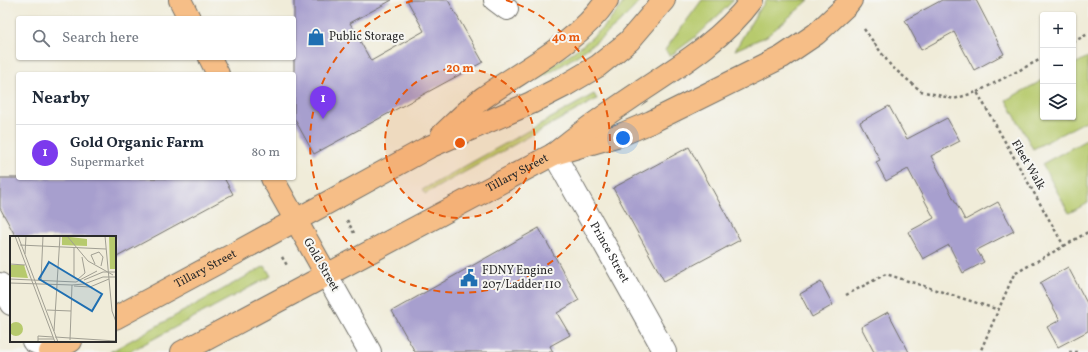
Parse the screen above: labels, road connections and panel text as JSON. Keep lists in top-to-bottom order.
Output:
{
  "streets": {
    "main road": ["Tillary Street", "Gold Street"],
    "street": ["Prince Street"],
    "path": ["Fleet Walk"]
  },
  "crossings": [
    ["Tillary Street", "Prince Street"],
    ["Tillary Street", "Gold Street"]
  ],
  "places": {
    "shop": ["Public Storage"],
    "public building": ["FDNY Engine 207/Ladder 110"]
  },
  "page": {
    "map_buttons": ["+", "−"],
    "search": "Search here",
    "heading": "Nearby",
    "pins": "1",
    "list": [
      {
        "mark": "1",
        "name": "Gold Organic Farm",
        "note": "Supermarket",
        "value": "80 m"
      }
    ]
  },
  "rings": ["40 m", "20 m"]
}
